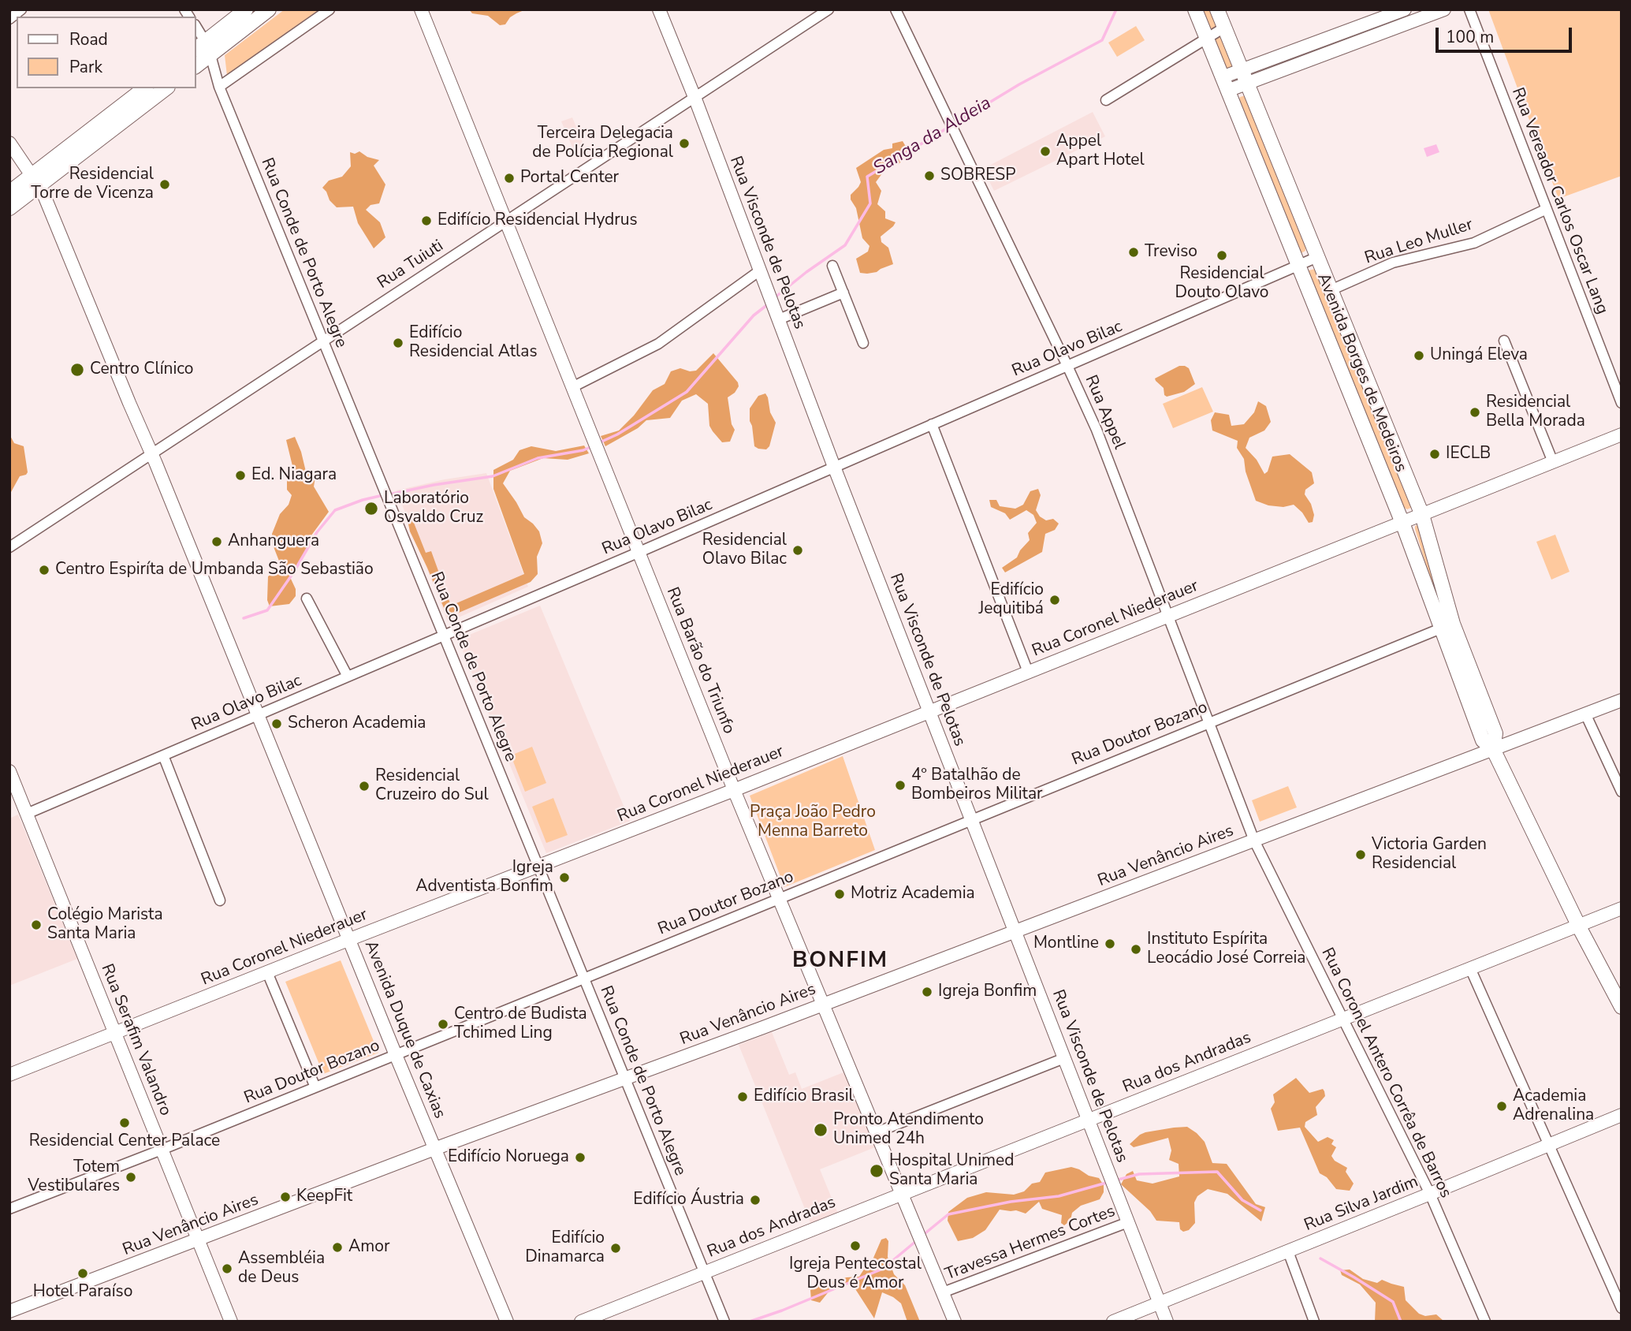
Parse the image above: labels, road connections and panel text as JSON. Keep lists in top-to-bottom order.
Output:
{
  "streets": {
    "main road": ["Avenida Borges de Medeiros"],
    "street": [
      "Rua Vereador Carlos Oscar Lang",
      "Rua Leo Muller",
      "Rua Visconde de Pelotas",
      "Rua Conde de Porto Alegre",
      "Rua Tuiuti",
      "Rua Olavo Bilac",
      "Rua Appel",
      "Rua Coronel Niederauer",
      "Rua Barão do Triunfo",
      "Rua Doutor Bozano",
      "Rua Venâncio Aires",
      "Avenida Duque de Caxias",
      "Rua Serafim Valandro",
      "Rua dos Andradas",
      "Rua Coronel Antero Corrêa de Barros",
      "Rua Silva Jardim",
      "Travessa Hermes Cortes"
    ]
  },
  "crossings": [
    ["Rua Vereador Carlos Oscar Lang", "Rua Leo Muller"],
    ["Rua Leo Muller", "Avenida Borges de Medeiros"],
    ["Rua Visconde de Pelotas", "Rua Tuiuti"],
    ["Rua Visconde de Pelotas", "Rua Olavo Bilac"],
    ["Rua Visconde de Pelotas", "Rua Coronel Niederauer"],
    ["Rua Visconde de Pelotas", "Rua Doutor Bozano"],
    ["Rua Visconde de Pelotas", "Rua Venâncio Aires"],
    ["Rua Visconde de Pelotas", "Rua dos Andradas"],
    ["Rua Visconde de Pelotas", "Rua Silva Jardim"],
    ["Rua Visconde de Pelotas", "Travessa Hermes Cortes"],
    ["Rua Conde de Porto Alegre", "Rua Tuiuti"],
    ["Rua Conde de Porto Alegre", "Rua Olavo Bilac"],
    ["Rua Conde de Porto Alegre", "Rua Coronel Niederauer"],
    ["Rua Conde de Porto Alegre", "Rua Doutor Bozano"],
    ["Rua Conde de Porto Alegre", "Rua Venâncio Aires"],
    ["Rua Conde de Porto Alegre", "Rua dos Andradas"],
    ["Rua Tuiuti", "Rua Barão do Triunfo"],
    ["Rua Tuiuti", "Avenida Duque de Caxias"],
    ["Rua Olavo Bilac", "Avenida Borges de Medeiros"],
    ["Rua Olavo Bilac", "Rua Appel"],
    ["Rua Olavo Bilac", "Rua Barão do Triunfo"],
    ["Rua Olavo Bilac", "Avenida Duque de Caxias"],
    ["Rua Olavo Bilac", "Rua Serafim Valandro"],
    ["Avenida Borges de Medeiros", "Rua Coronel Niederauer"],
    ["Avenida Borges de Medeiros", "Rua Doutor Bozano"],
    ["Avenida Borges de Medeiros", "Rua Venâncio Aires"],
    ["Avenida Borges de Medeiros", "Rua dos Andradas"],
    ["Rua Appel", "Rua Coronel Niederauer"],
    ["Rua Appel", "Rua Doutor Bozano"],
    ["Rua Appel", "Rua Venâncio Aires"],
    ["Rua Appel", "Rua Coronel Antero Corrêa de Barros"],
    ["Rua Coronel Niederauer", "Rua Barão do Triunfo"],
    ["Rua Coronel Niederauer", "Avenida Duque de Caxias"],
    ["Rua Coronel Niederauer", "Rua Serafim Valandro"],
    ["Rua Barão do Triunfo", "Rua Doutor Bozano"],
    ["Rua Barão do Triunfo", "Rua Venâncio Aires"],
    ["Rua Barão do Triunfo", "Rua dos Andradas"],
    ["Rua Barão do Triunfo", "Travessa Hermes Cortes"],
    ["Rua Doutor Bozano", "Avenida Duque de Caxias"],
    ["Rua Doutor Bozano", "Rua Serafim Valandro"],
    ["Rua Venâncio Aires", "Avenida Duque de Caxias"],
    ["Rua Venâncio Aires", "Rua Serafim Valandro"],
    ["Rua Venâncio Aires", "Rua Coronel Antero Corrêa de Barros"],
    ["Rua dos Andradas", "Rua Coronel Antero Corrêa de Barros"],
    ["Rua Coronel Antero Corrêa de Barros", "Rua Silva Jardim"]
  ],
  "districts": ["BONFIM"],
  "water": ["Sanga da Aldeia"],
  "parks": ["Praça João Pedro Menna Barreto"],
  "places": [
    "Terceira Delegacia de Polícia Regional",
    "Appel Apart Hotel",
    "SOBRESP",
    "Portal Center",
    "Residencial Torre de Vicenza",
    "Edifício Residencial Hydrus",
    "Treviso",
    "Residencial Douto Olavo",
    "Edifício Residencial Atlas",
    "Uningá Eleva",
    "Centro Clínico",
    "Residencial Bella Morada",
    "IECLB",
    "Ed. Niagara",
    "Laboratório Osvaldo Cruz",
    "Anhanguera",
    "Residencial Olavo Bilac",
    "Centro Espiríta de Umbanda São Sebastião",
    "Edifício Jequitibá",
    "Scheron Academia",
    "4º Batalhão de Bombeiros Militar",
    "Residencial Cruzeiro do Sul",
    "Victoria Garden Residencial",
    "Igreja Adventista Bonfim",
    "Motriz Academia",
    "Colégio Marista Santa Maria",
    "Montline",
    "Instituto Espírita Leocádio José Correia",
    "Igreja Bonfim",
    "Centro de Budista Tchimed Ling",
    "Edifício Brasil",
    "Academia Adrenalina",
    "Residencial Center Palace",
    "Pronto Atendimento Unimed 24h",
    "Edifício Noruega",
    "Hospital Unimed Santa Maria",
    "Totem Vestibulares",
    "KeepFit",
    "Edifício Áustria",
    "Igreja Pentecostal Deus é Amor",
    "Amor",
    "Edifício Dinamarca",
    "Assembléia de Deus",
    "Hotel Paraíso"
  ],
  "legend": ["Road", "Park"],
  "scale_bar": "100 m"
}
